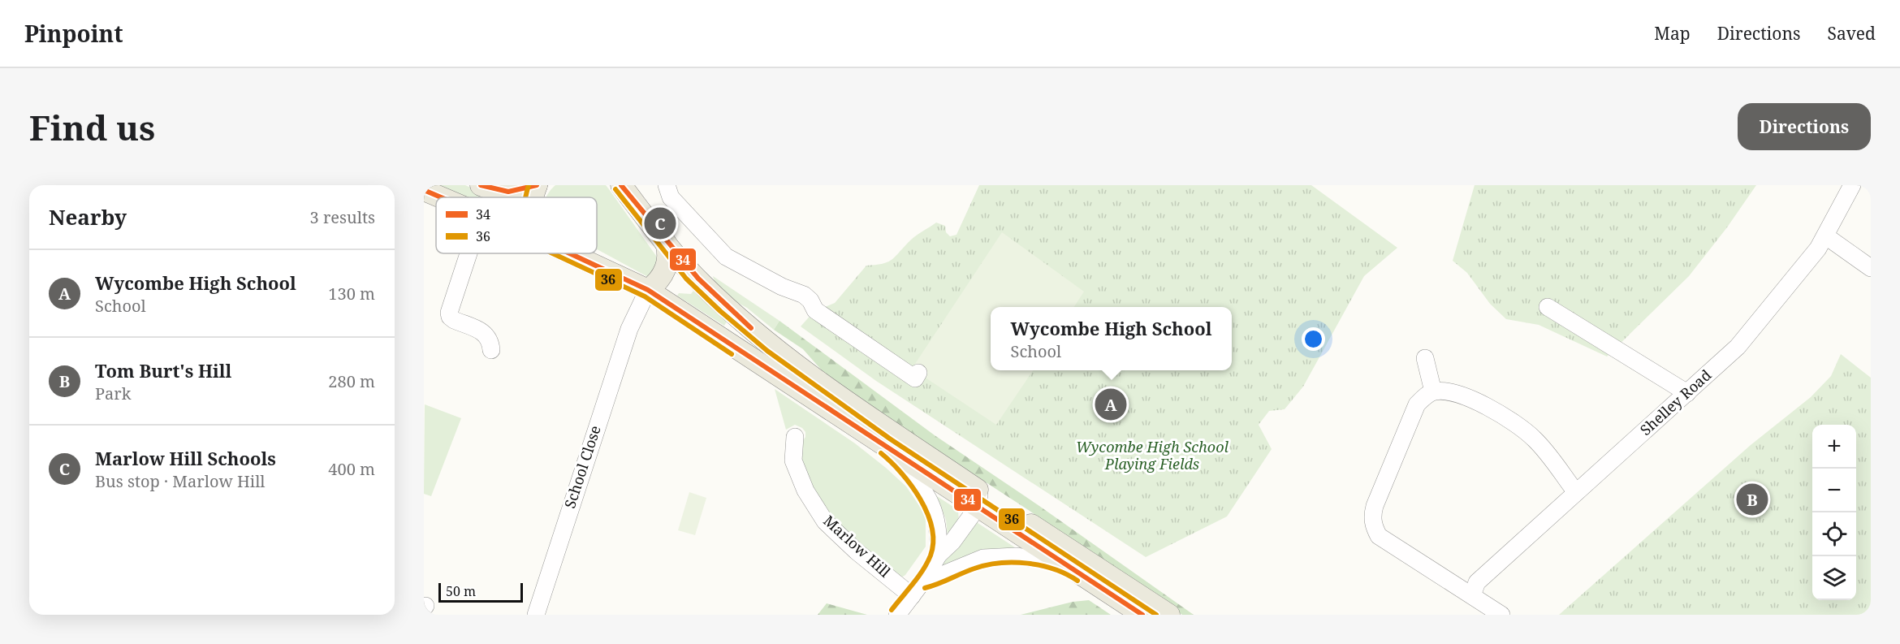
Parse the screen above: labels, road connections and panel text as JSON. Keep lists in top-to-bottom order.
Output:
{
  "streets": {
    "street": ["Shelley Road", "School Close", "Marlow Hill"]
  },
  "parks": ["Wycombe High School Playing Fields"],
  "lines": ["transit line 34", "transit line 36"],
  "legend": ["34", "36"],
  "scale_bar": "50 m",
  "page": {
    "header": "Pinpoint",
    "nav": ["Map", "Directions", "Saved"],
    "buttons": "Directions",
    "title": "Find us",
    "heading": ["Nearby", "3 results"],
    "pins": ["C", "A", "B"],
    "list": [
      {
        "mark": "A",
        "name": "Wycombe High School",
        "note": "School",
        "value": "130 m"
      },
      {
        "mark": "B",
        "name": "Tom Burt's Hill",
        "note": "Park",
        "value": "280 m"
      },
      {
        "mark": "C",
        "name": "Marlow Hill Schools",
        "note": "Bus stop · Marlow Hill",
        "value": "400 m"
      }
    ],
    "popup": ["Wycombe High School", "School"],
    "map_buttons": ["+", "−"],
    "scale": "50 m"
  }
}
